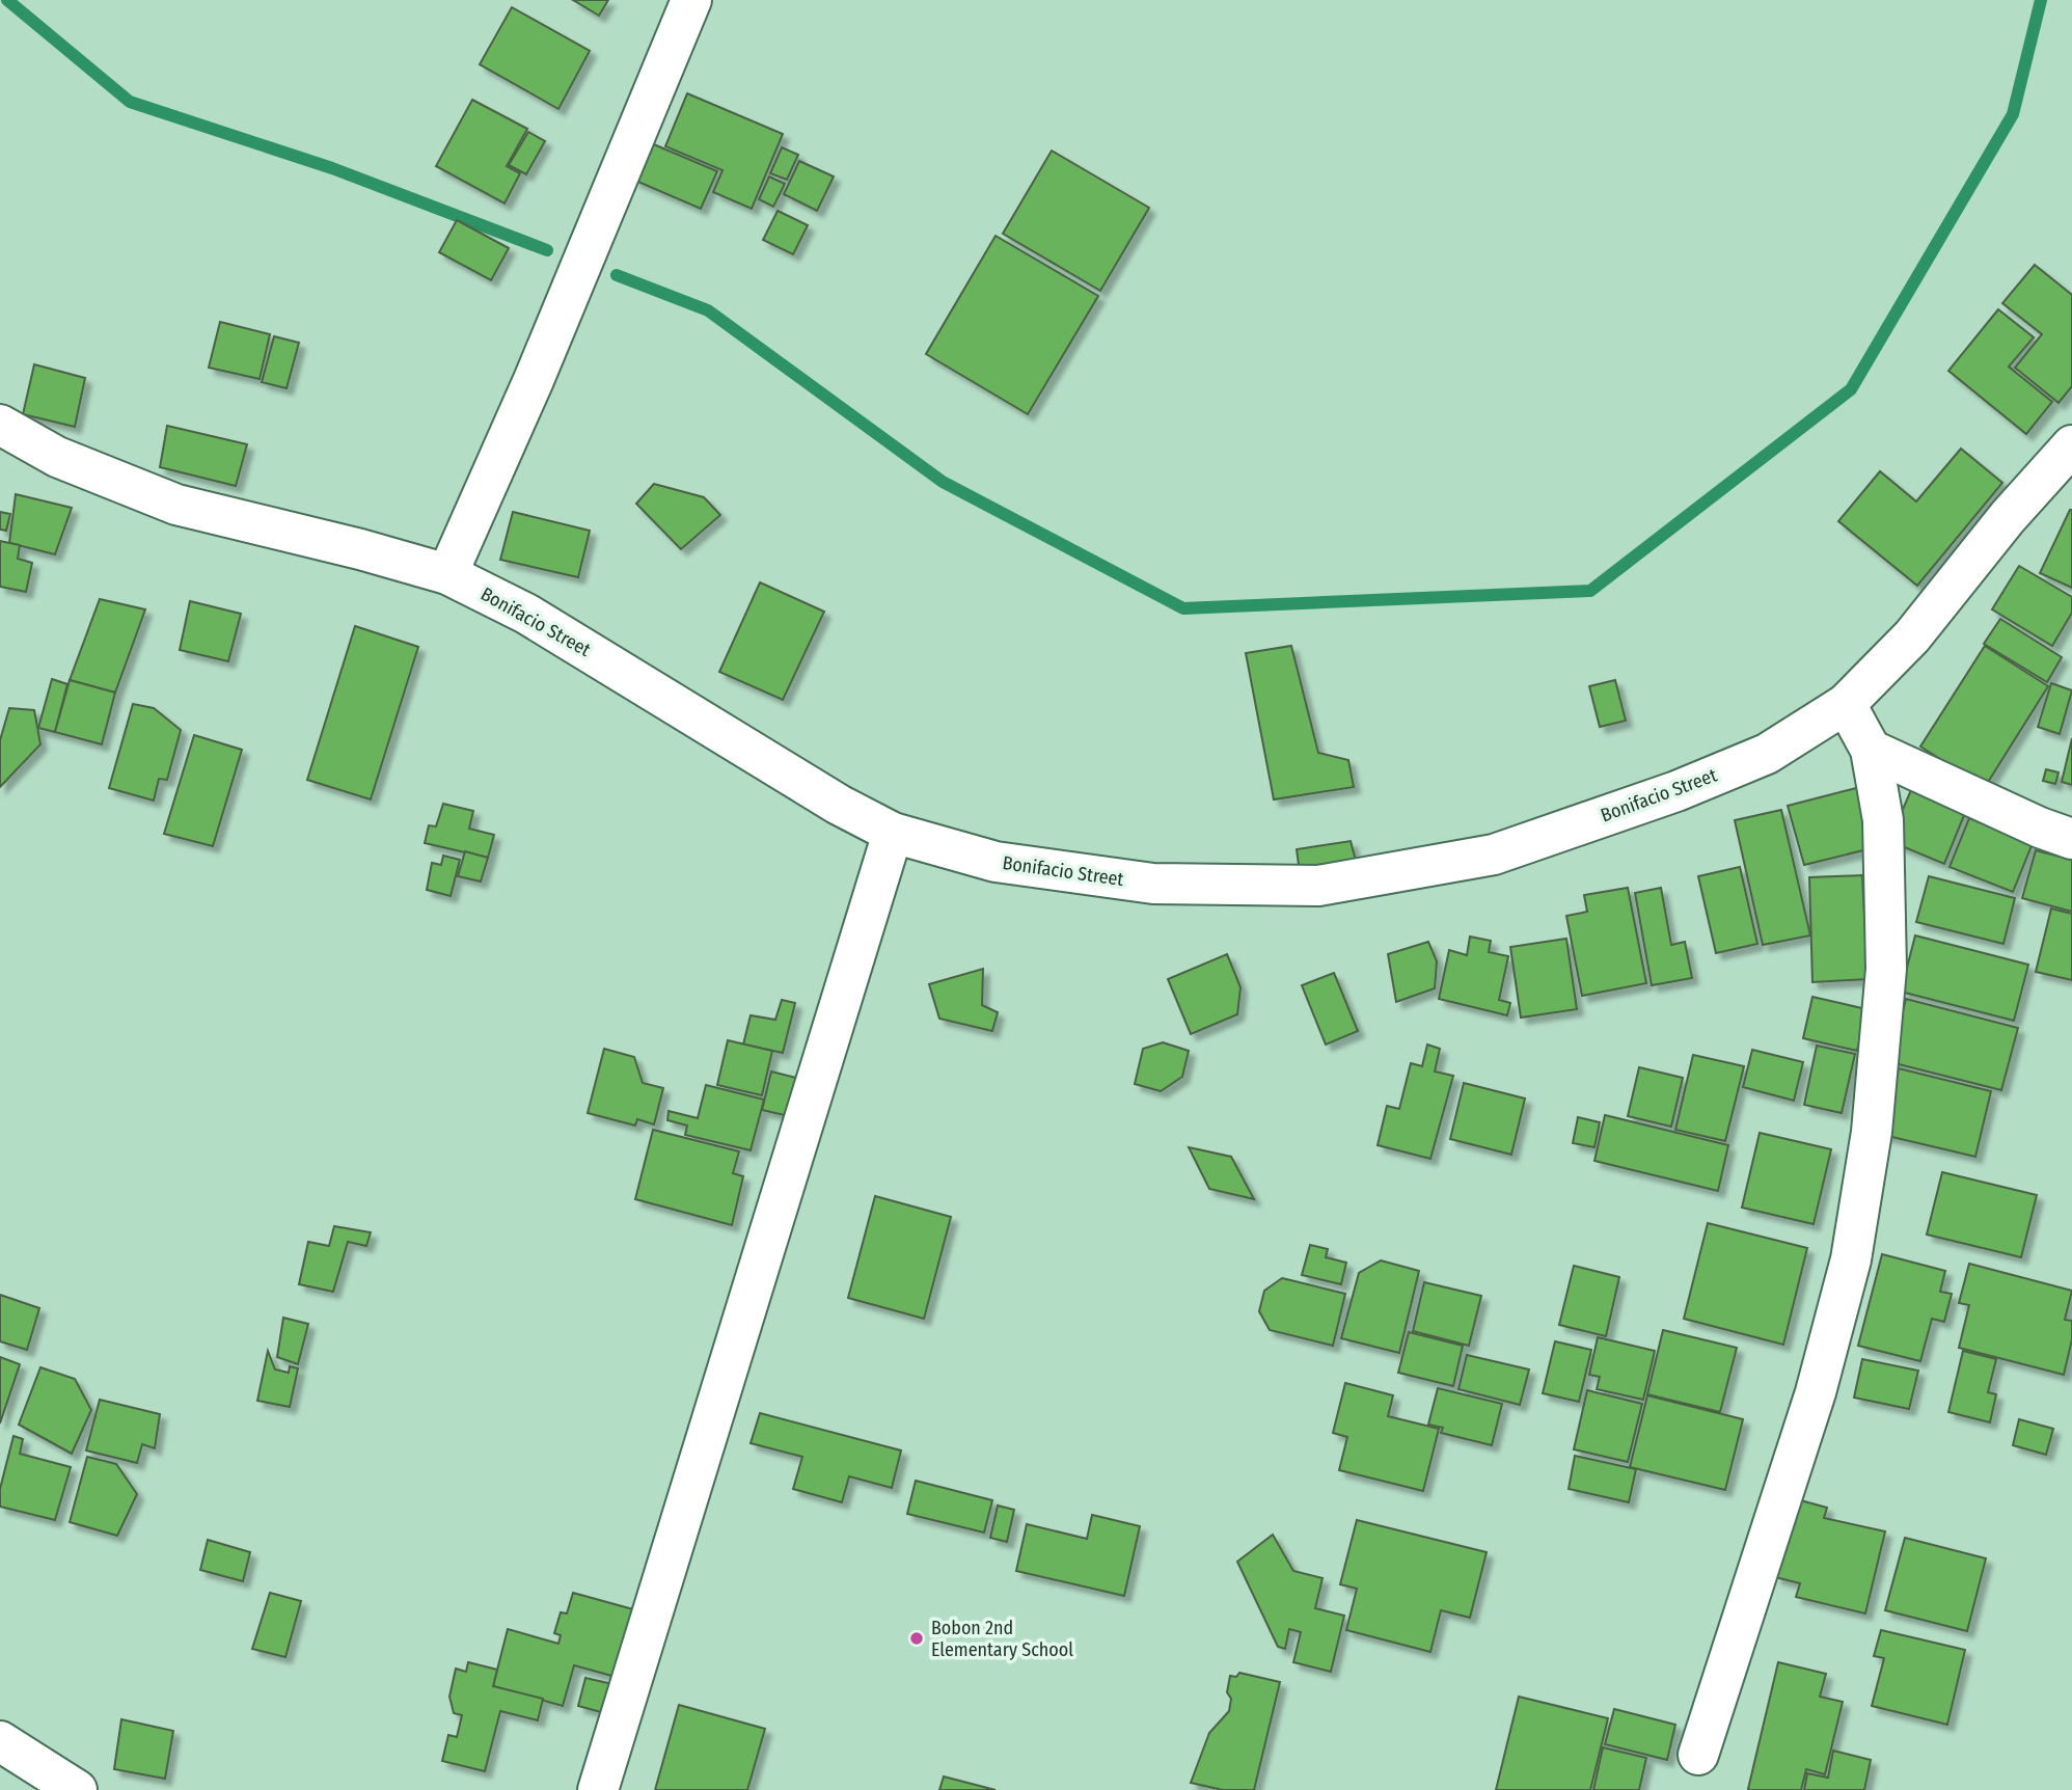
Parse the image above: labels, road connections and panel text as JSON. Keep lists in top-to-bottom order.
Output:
{
  "streets": {
    "street": ["Bonifacio Street"]
  },
  "places": ["Bobon 2nd Elementary School"]
}
